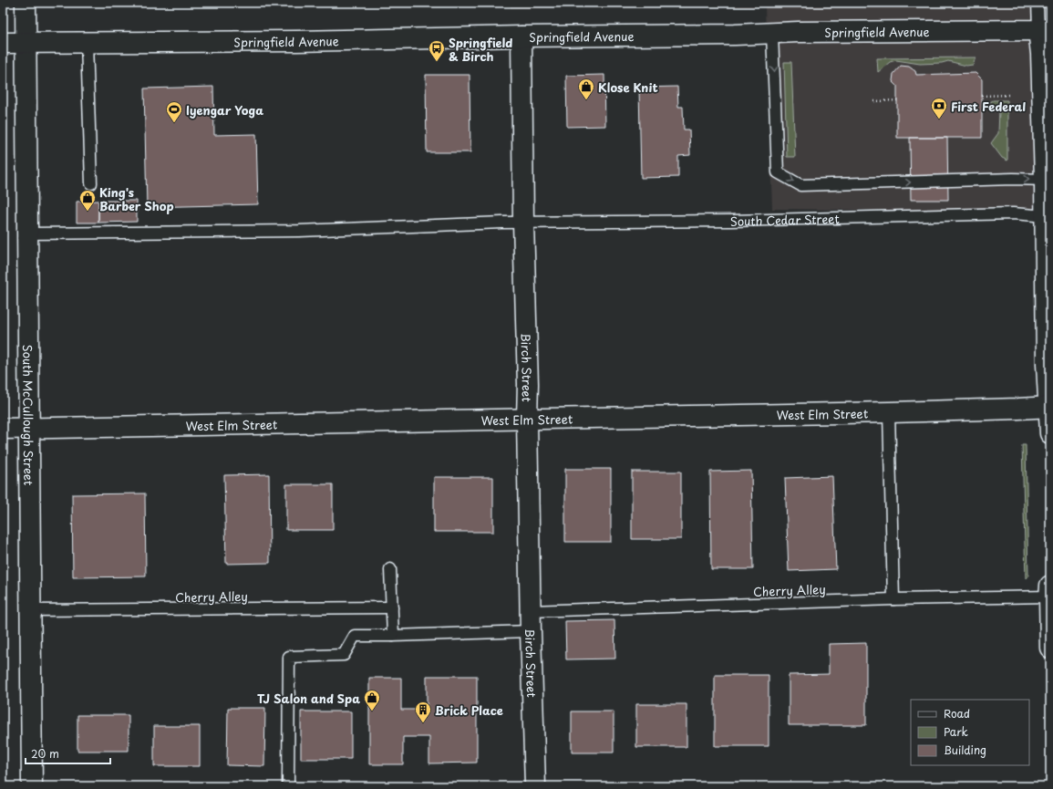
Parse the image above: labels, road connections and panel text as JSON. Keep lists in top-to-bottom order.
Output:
{
  "streets": {
    "street": [
      "Springfield Avenue",
      "Birch Street",
      "West Elm Street",
      "South McCullough Street"
    ],
    "lane": ["South Cedar Street", "Cherry Alley"]
  },
  "crossings": [
    ["Springfield Avenue", "Birch Street"],
    ["Springfield Avenue", "South McCullough Street"],
    ["South Cedar Street", "Birch Street"],
    ["South Cedar Street", "South McCullough Street"],
    ["Birch Street", "West Elm Street"],
    ["Birch Street", "Cherry Alley"],
    ["West Elm Street", "South McCullough Street"],
    ["South McCullough Street", "Cherry Alley"]
  ],
  "places": {
    "bus stop": ["Springfield & Birch"],
    "shop": ["Klose Knit", "King's Barber Shop", "TJ Salon and Spa"],
    "bank": ["First Federal"],
    "sports": ["Iyengar Yoga"],
    "building": ["Brick Place"]
  },
  "legend": ["Road", "Park", "Building"],
  "scale_bar": "20 m"
}
